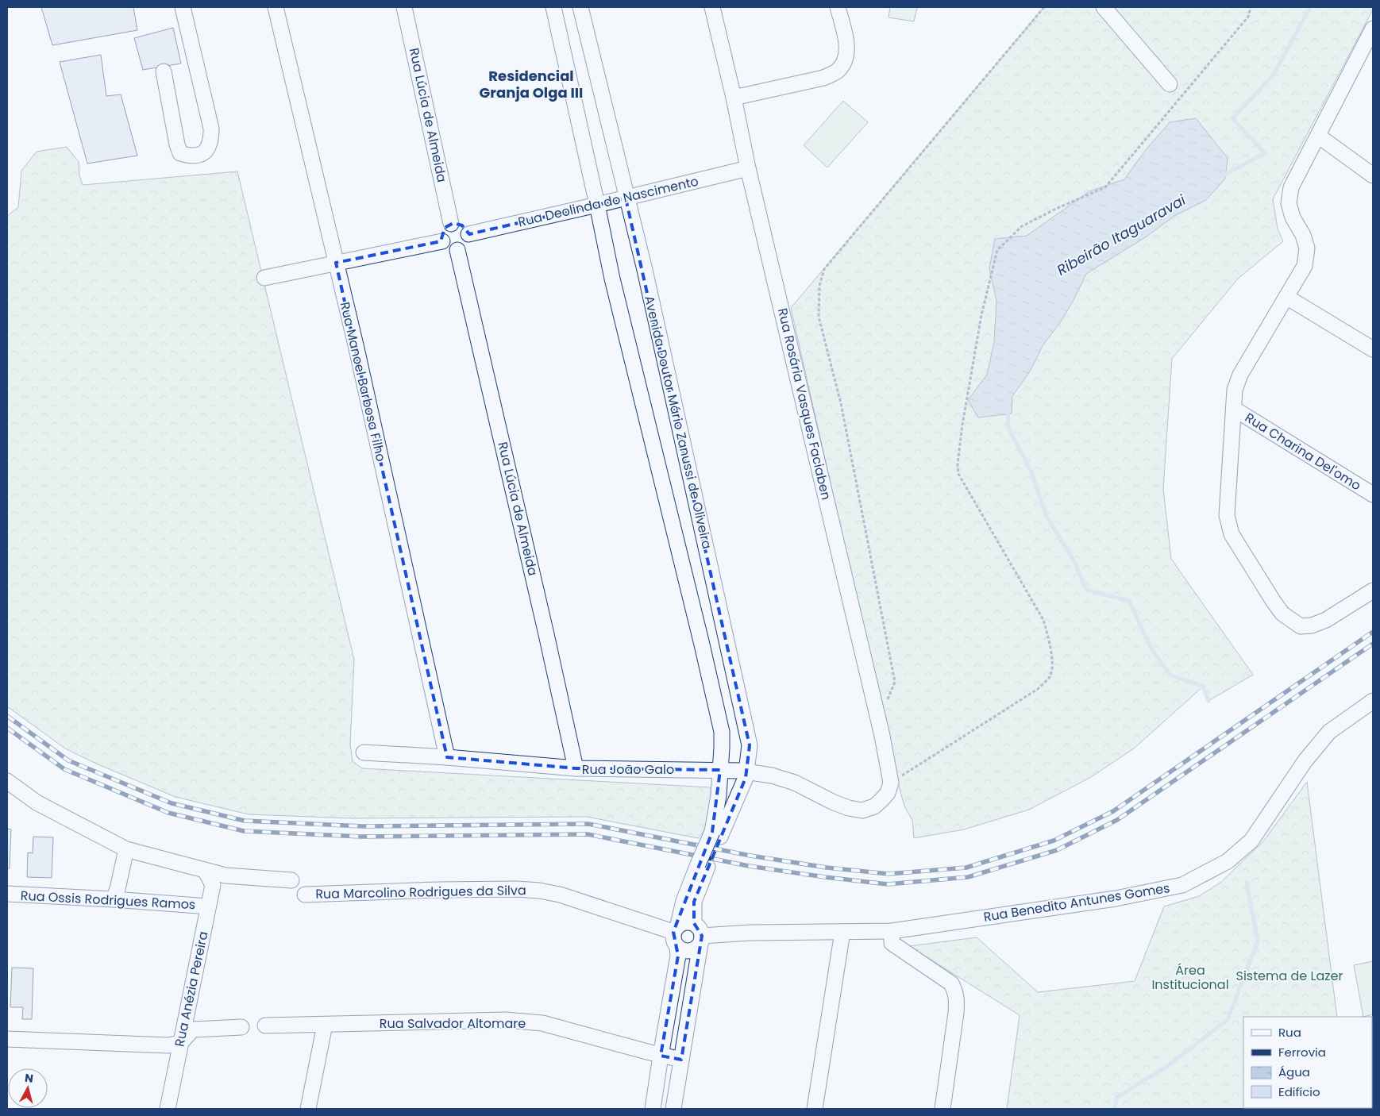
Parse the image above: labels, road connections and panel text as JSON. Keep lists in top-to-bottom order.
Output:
{
  "streets": {
    "street": [
      "Rua Lúcia de Almeida",
      "Rua Deolinda do Nascimento",
      "Rua Manoel Barbosa Filho",
      "Rua Rosária Vasques Faciaben",
      "Avenida Doutor Mário Zanussi de Oliveira",
      "Rua Charina Del'omo",
      "Rua João Galo",
      "Rua Marcolino Rodrigues da Silva",
      "Rua Ossis Rodrigues Ramos",
      "Rua Benedito Antunes Gomes",
      "Rua Anézia Pereira",
      "Rua Salvador Altomare"
    ]
  },
  "crossings": [
    ["Rua Lúcia de Almeida", "Rua Deolinda do Nascimento"],
    ["Rua Lúcia de Almeida", "Rua João Galo"],
    ["Rua Deolinda do Nascimento", "Rua Rosária Vasques Faciaben"],
    ["Rua Deolinda do Nascimento", "Avenida Doutor Mário Zanussi de Oliveira"],
    ["Rua Manoel Barbosa Filho", "Rua João Galo"],
    ["Rua Rosária Vasques Faciaben", "Rua João Galo"],
    ["Avenida Doutor Mário Zanussi de Oliveira", "Rua João Galo"],
    ["Rua Marcolino Rodrigues da Silva", "Rua Benedito Antunes Gomes"],
    ["Rua Ossis Rodrigues Ramos", "Rua Anézia Pereira"]
  ],
  "districts": ["Residencial Granja Olga III"],
  "water": ["Ribeirão Itaguaravai"],
  "parks": ["Área Institucional", "Sistema de Lazer"],
  "legend": [
    "Rua",
    "Ferrovia",
    "Água",
    "Edifício"
  ],
  "north": "top"
}
